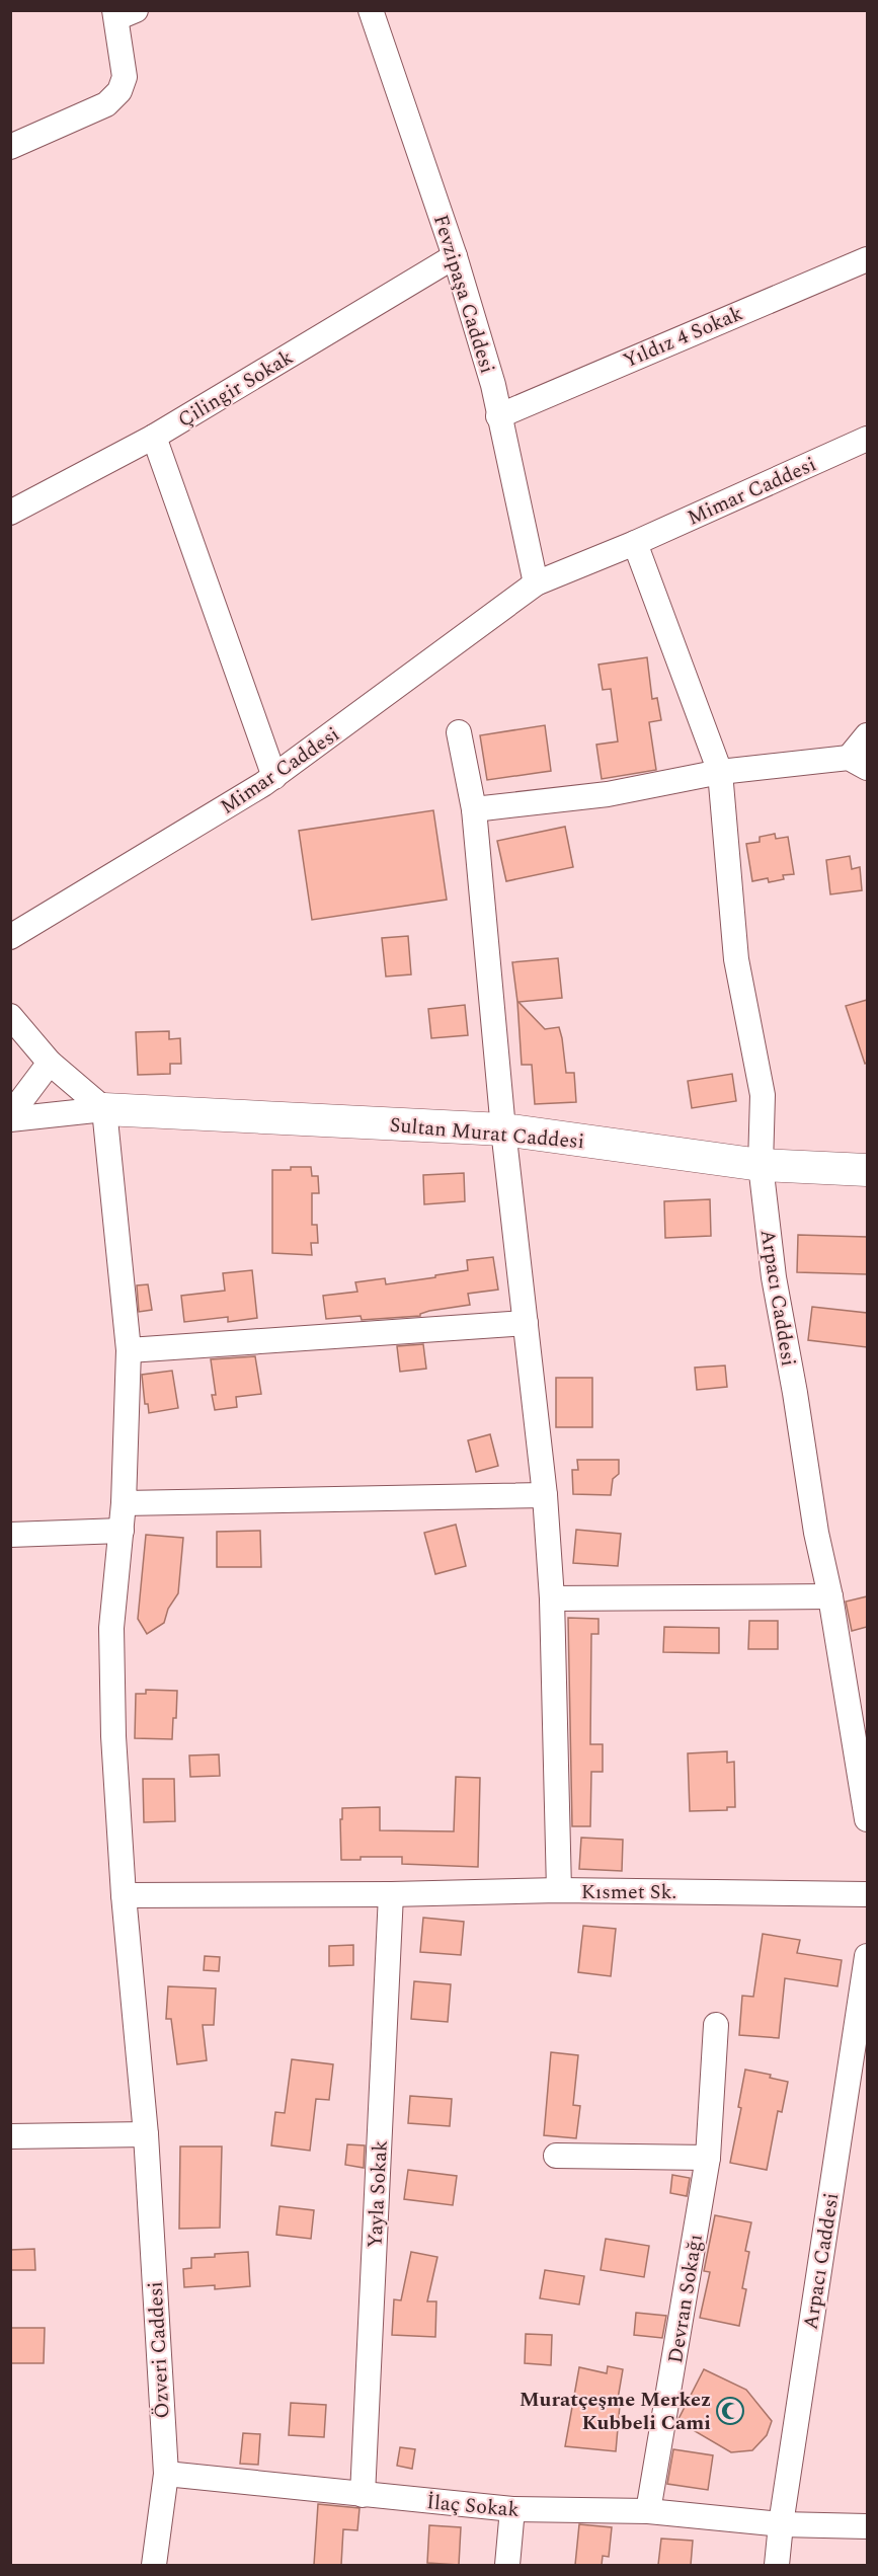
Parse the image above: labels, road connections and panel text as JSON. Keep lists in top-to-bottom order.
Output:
{
  "streets": {
    "main road": ["Sultan Murat Caddesi"],
    "street": [
      "Fevzipaşa Caddesi",
      "Yıldız 4 Sokak",
      "Çilingir Sokak",
      "Mimar Caddesi",
      "Arpacı Caddesi",
      "Kısmet Sk.",
      "Yayla Sokak",
      "Devran Sokağı",
      "Özveri Caddesi",
      "İlaç Sokak"
    ]
  },
  "crossings": [
    ["Fevzipaşa Caddesi", "Yıldız 4 Sokak"],
    ["Fevzipaşa Caddesi", "Çilingir Sokak"],
    ["Fevzipaşa Caddesi", "Mimar Caddesi"],
    ["Mimar Caddesi", "Arpacı Caddesi"],
    ["Sultan Murat Caddesi", "Arpacı Caddesi"],
    ["Sultan Murat Caddesi", "Özveri Caddesi"],
    ["Arpacı Caddesi", "İlaç Sokak"],
    ["Kısmet Sk.", "Yayla Sokak"],
    ["Kısmet Sk.", "Özveri Caddesi"],
    ["Yayla Sokak", "İlaç Sokak"],
    ["Devran Sokağı", "İlaç Sokak"],
    ["Özveri Caddesi", "İlaç Sokak"]
  ],
  "places": {
    "mosque": ["Muratçeşme Merkez Kubbeli Cami"]
  }
}
